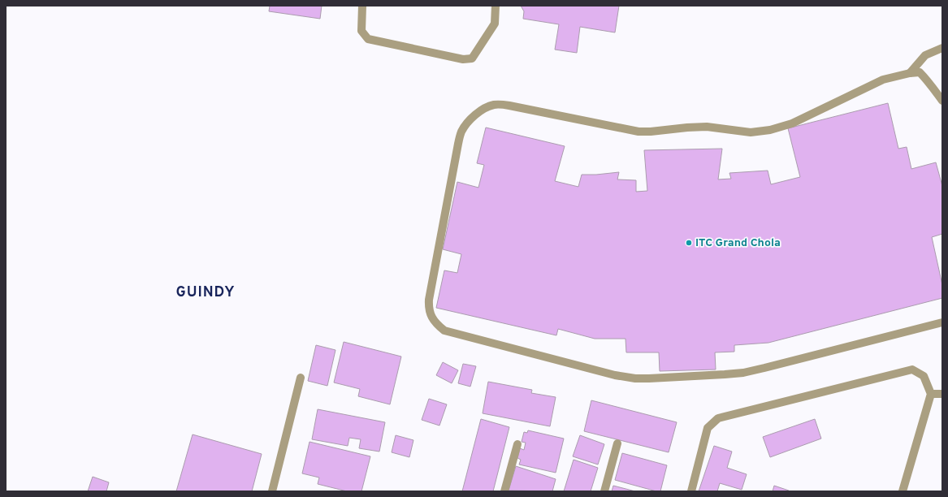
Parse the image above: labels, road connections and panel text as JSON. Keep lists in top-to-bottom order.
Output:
{
  "districts": ["GUINDY"],
  "places": ["ITC Grand Chola"]
}
